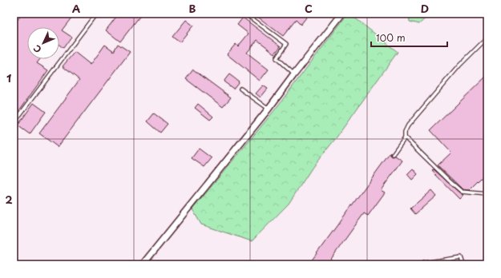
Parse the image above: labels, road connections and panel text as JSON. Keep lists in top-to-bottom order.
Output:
{
  "scale_bar": "100 m",
  "north": "bottom left",
  "grid": {
    "columns": [
      "A",
      "B",
      "C",
      "D"
    ],
    "rows": ["1", "2"]
  }
}
